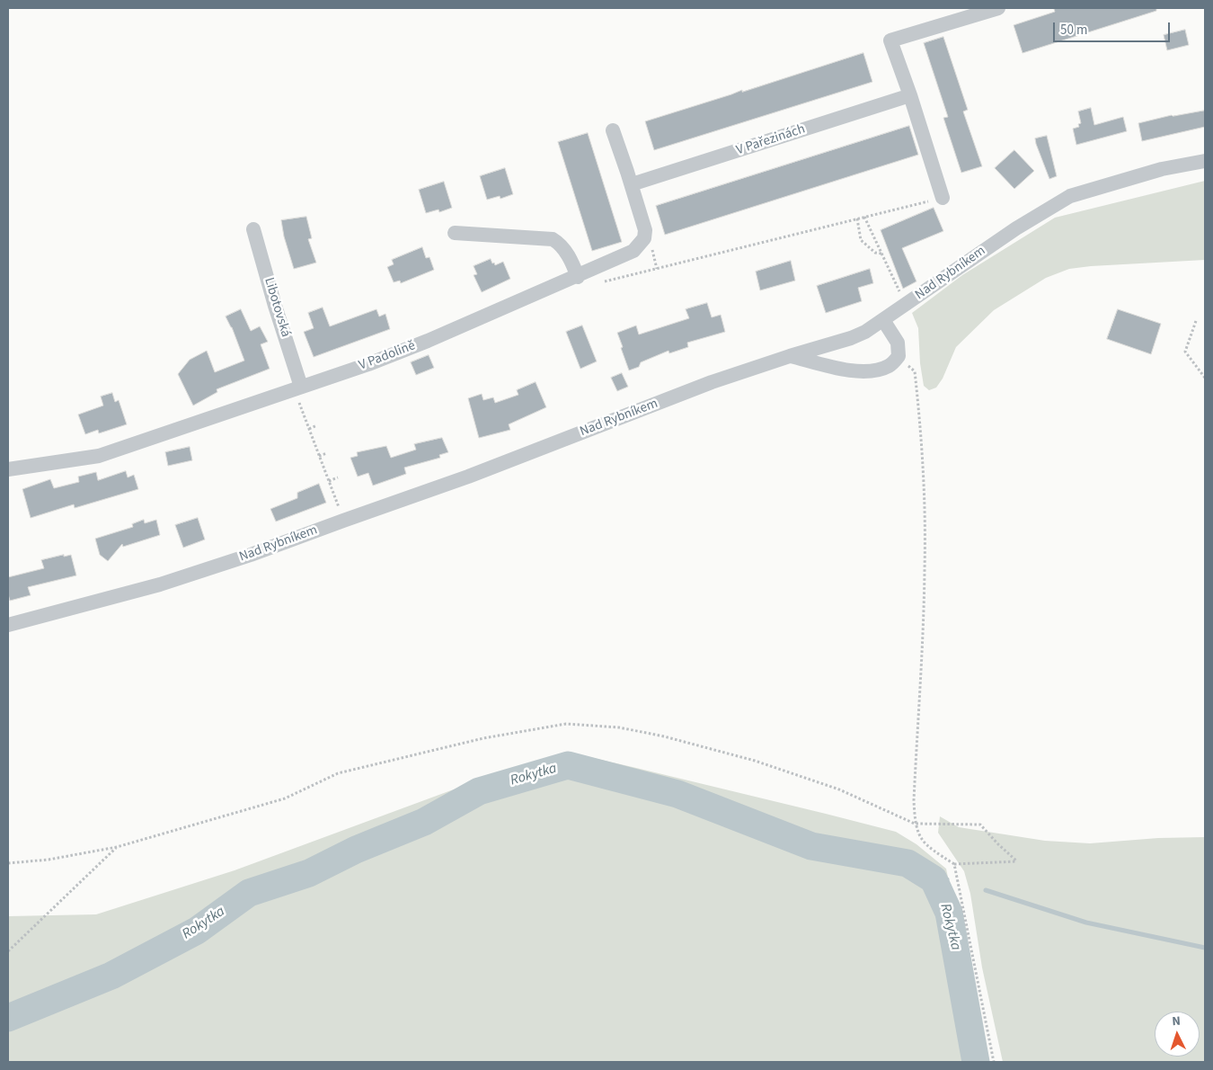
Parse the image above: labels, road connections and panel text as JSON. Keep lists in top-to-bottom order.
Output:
{
  "streets": {
    "street": [
      "V Pařezinách",
      "Nad Rybníkem",
      "Libotovská",
      "V Padolině"
    ]
  },
  "crossings": [
    ["V Pařezinách", "V Padolině"],
    ["Libotovská", "V Padolině"]
  ],
  "water": ["Rokytka"],
  "scale_bar": "50 m",
  "north": "top"
}
